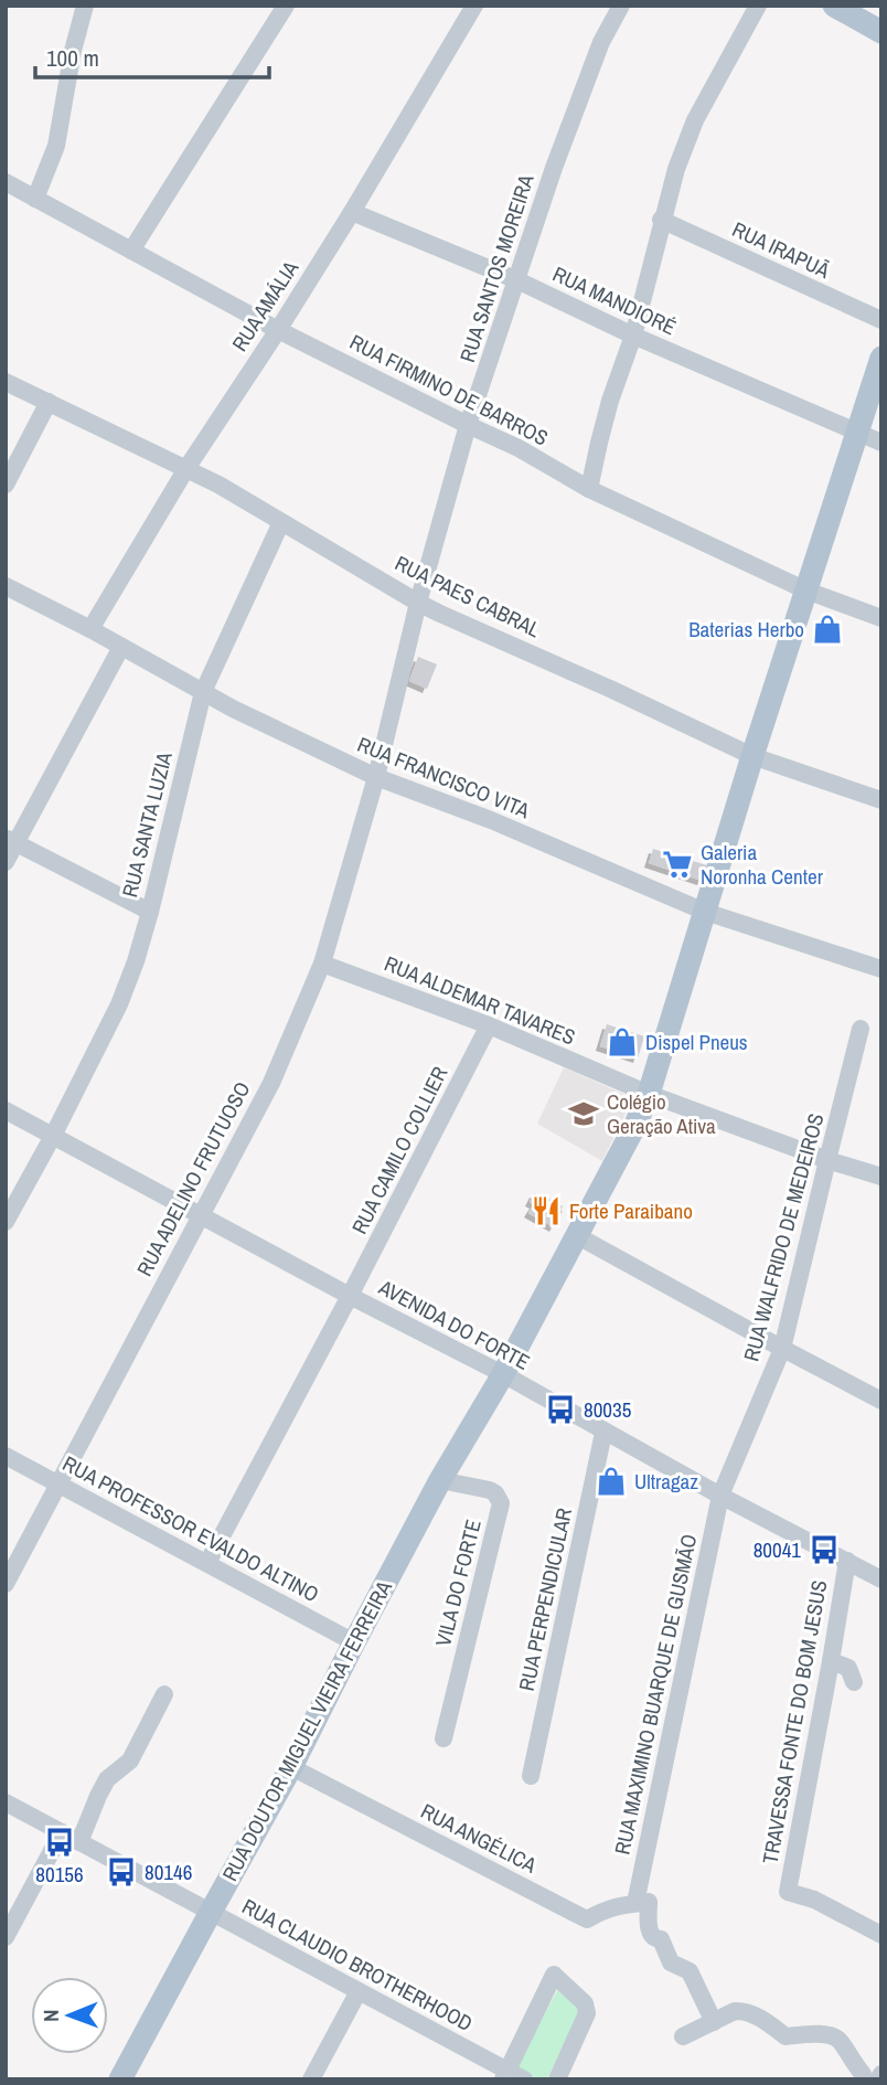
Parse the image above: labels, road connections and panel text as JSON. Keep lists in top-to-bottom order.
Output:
{
  "streets": {
    "main road": ["RUA DOUTOR MIGUEL VIEIRA FERREIRA"],
    "street": [
      "RUA IRAPUÃ",
      "RUA SANTOS MOREIRA",
      "RUA MANDIORÉ",
      "RUA AMÁLIA",
      "RUA FIRMINO DE BARROS",
      "RUA PAES CABRAL",
      "RUA FRANCISCO VITA",
      "RUA SANTA LUZIA",
      "RUA ALDEMAR TAVARES",
      "RUA CAMILO COLLIER",
      "RUA ADELINO FRUTUOSO",
      "RUA WALFRIDO DE MEDEIROS",
      "AVENIDA DO FORTE",
      "RUA PROFESSOR EVALDO ALTINO",
      "VILA DO FORTE",
      "RUA PERPENDICULAR",
      "RUA MAXIMINO BUARQUE DE GUSMÃO",
      "TRAVESSA FONTE DO BOM JESUS",
      "RUA ANGÉLICA",
      "RUA CLAUDIO BROTHERHOOD"
    ]
  },
  "crossings": [
    ["RUA SANTOS MOREIRA", "RUA MANDIORÉ"],
    ["RUA SANTOS MOREIRA", "RUA FIRMINO DE BARROS"],
    ["RUA SANTOS MOREIRA", "RUA PAES CABRAL"],
    ["RUA SANTOS MOREIRA", "RUA FRANCISCO VITA"],
    ["RUA SANTOS MOREIRA", "RUA ADELINO FRUTUOSO"],
    ["RUA MANDIORÉ", "RUA AMÁLIA"],
    ["RUA MANDIORÉ", "RUA DOUTOR MIGUEL VIEIRA FERREIRA"],
    ["RUA AMÁLIA", "RUA FIRMINO DE BARROS"],
    ["RUA AMÁLIA", "RUA PAES CABRAL"],
    ["RUA AMÁLIA", "RUA FRANCISCO VITA"],
    ["RUA FIRMINO DE BARROS", "RUA DOUTOR MIGUEL VIEIRA FERREIRA"],
    ["RUA PAES CABRAL", "RUA SANTA LUZIA"],
    ["RUA PAES CABRAL", "RUA DOUTOR MIGUEL VIEIRA FERREIRA"],
    ["RUA FRANCISCO VITA", "RUA SANTA LUZIA"],
    ["RUA FRANCISCO VITA", "RUA ADELINO FRUTUOSO"],
    ["RUA FRANCISCO VITA", "RUA DOUTOR MIGUEL VIEIRA FERREIRA"],
    ["RUA SANTA LUZIA", "AVENIDA DO FORTE"],
    ["RUA ALDEMAR TAVARES", "RUA CAMILO COLLIER"],
    ["RUA ALDEMAR TAVARES", "RUA ADELINO FRUTUOSO"],
    ["RUA ALDEMAR TAVARES", "RUA WALFRIDO DE MEDEIROS"],
    ["RUA ALDEMAR TAVARES", "RUA DOUTOR MIGUEL VIEIRA FERREIRA"],
    ["RUA CAMILO COLLIER", "AVENIDA DO FORTE"],
    ["RUA CAMILO COLLIER", "RUA PROFESSOR EVALDO ALTINO"],
    ["RUA ADELINO FRUTUOSO", "AVENIDA DO FORTE"],
    ["RUA ADELINO FRUTUOSO", "RUA PROFESSOR EVALDO ALTINO"],
    ["RUA WALFRIDO DE MEDEIROS", "AVENIDA DO FORTE"],
    ["RUA WALFRIDO DE MEDEIROS", "RUA MAXIMINO BUARQUE DE GUSMÃO"],
    ["AVENIDA DO FORTE", "RUA PERPENDICULAR"],
    ["AVENIDA DO FORTE", "RUA MAXIMINO BUARQUE DE GUSMÃO"],
    ["AVENIDA DO FORTE", "TRAVESSA FONTE DO BOM JESUS"],
    ["AVENIDA DO FORTE", "RUA DOUTOR MIGUEL VIEIRA FERREIRA"],
    ["RUA PROFESSOR EVALDO ALTINO", "RUA DOUTOR MIGUEL VIEIRA FERREIRA"],
    ["VILA DO FORTE", "RUA DOUTOR MIGUEL VIEIRA FERREIRA"],
    ["RUA MAXIMINO BUARQUE DE GUSMÃO", "RUA ANGÉLICA"],
    ["RUA DOUTOR MIGUEL VIEIRA FERREIRA", "RUA ANGÉLICA"],
    ["RUA DOUTOR MIGUEL VIEIRA FERREIRA", "RUA CLAUDIO BROTHERHOOD"]
  ],
  "places": {
    "shop": ["Baterias Herbo", "Dispel Pneus", "Ultragaz"],
    "supermarket": ["Galeria Noronha Center"],
    "school or university": ["Colégio Geração Ativa"],
    "restaurant": ["Forte Paraibano"],
    "bus stop": [
      "80035",
      "80041",
      "80156",
      "80146"
    ]
  },
  "scale_bar": "100 m",
  "north": "left"
}
